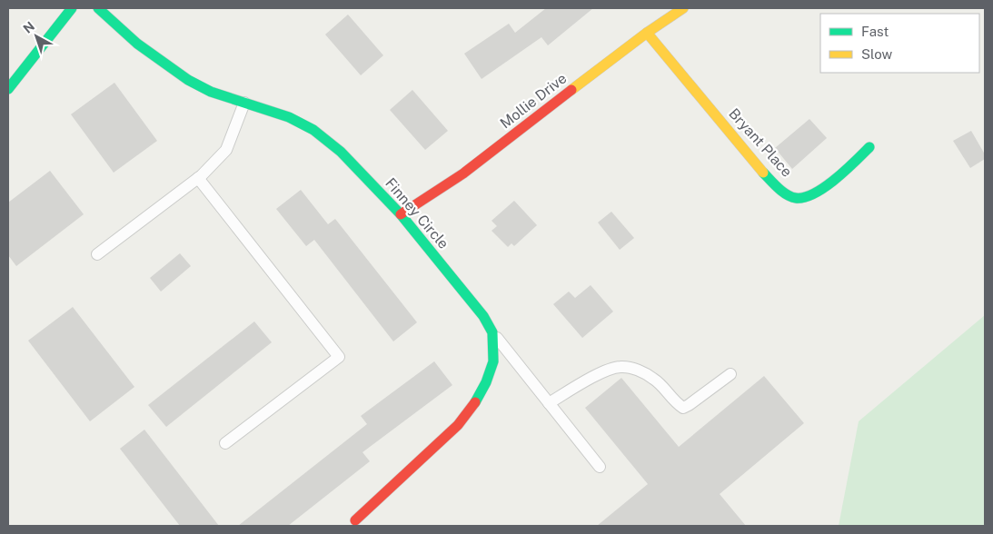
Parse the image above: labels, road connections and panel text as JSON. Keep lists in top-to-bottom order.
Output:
{
  "streets": {
    "street": ["Mollie Drive", "Bryant Place", "Finney Circle"]
  },
  "crossings": [
    ["Mollie Drive", "Bryant Place"],
    ["Mollie Drive", "Finney Circle"]
  ],
  "legend": ["Fast", "Slow"],
  "north": "top left"
}
